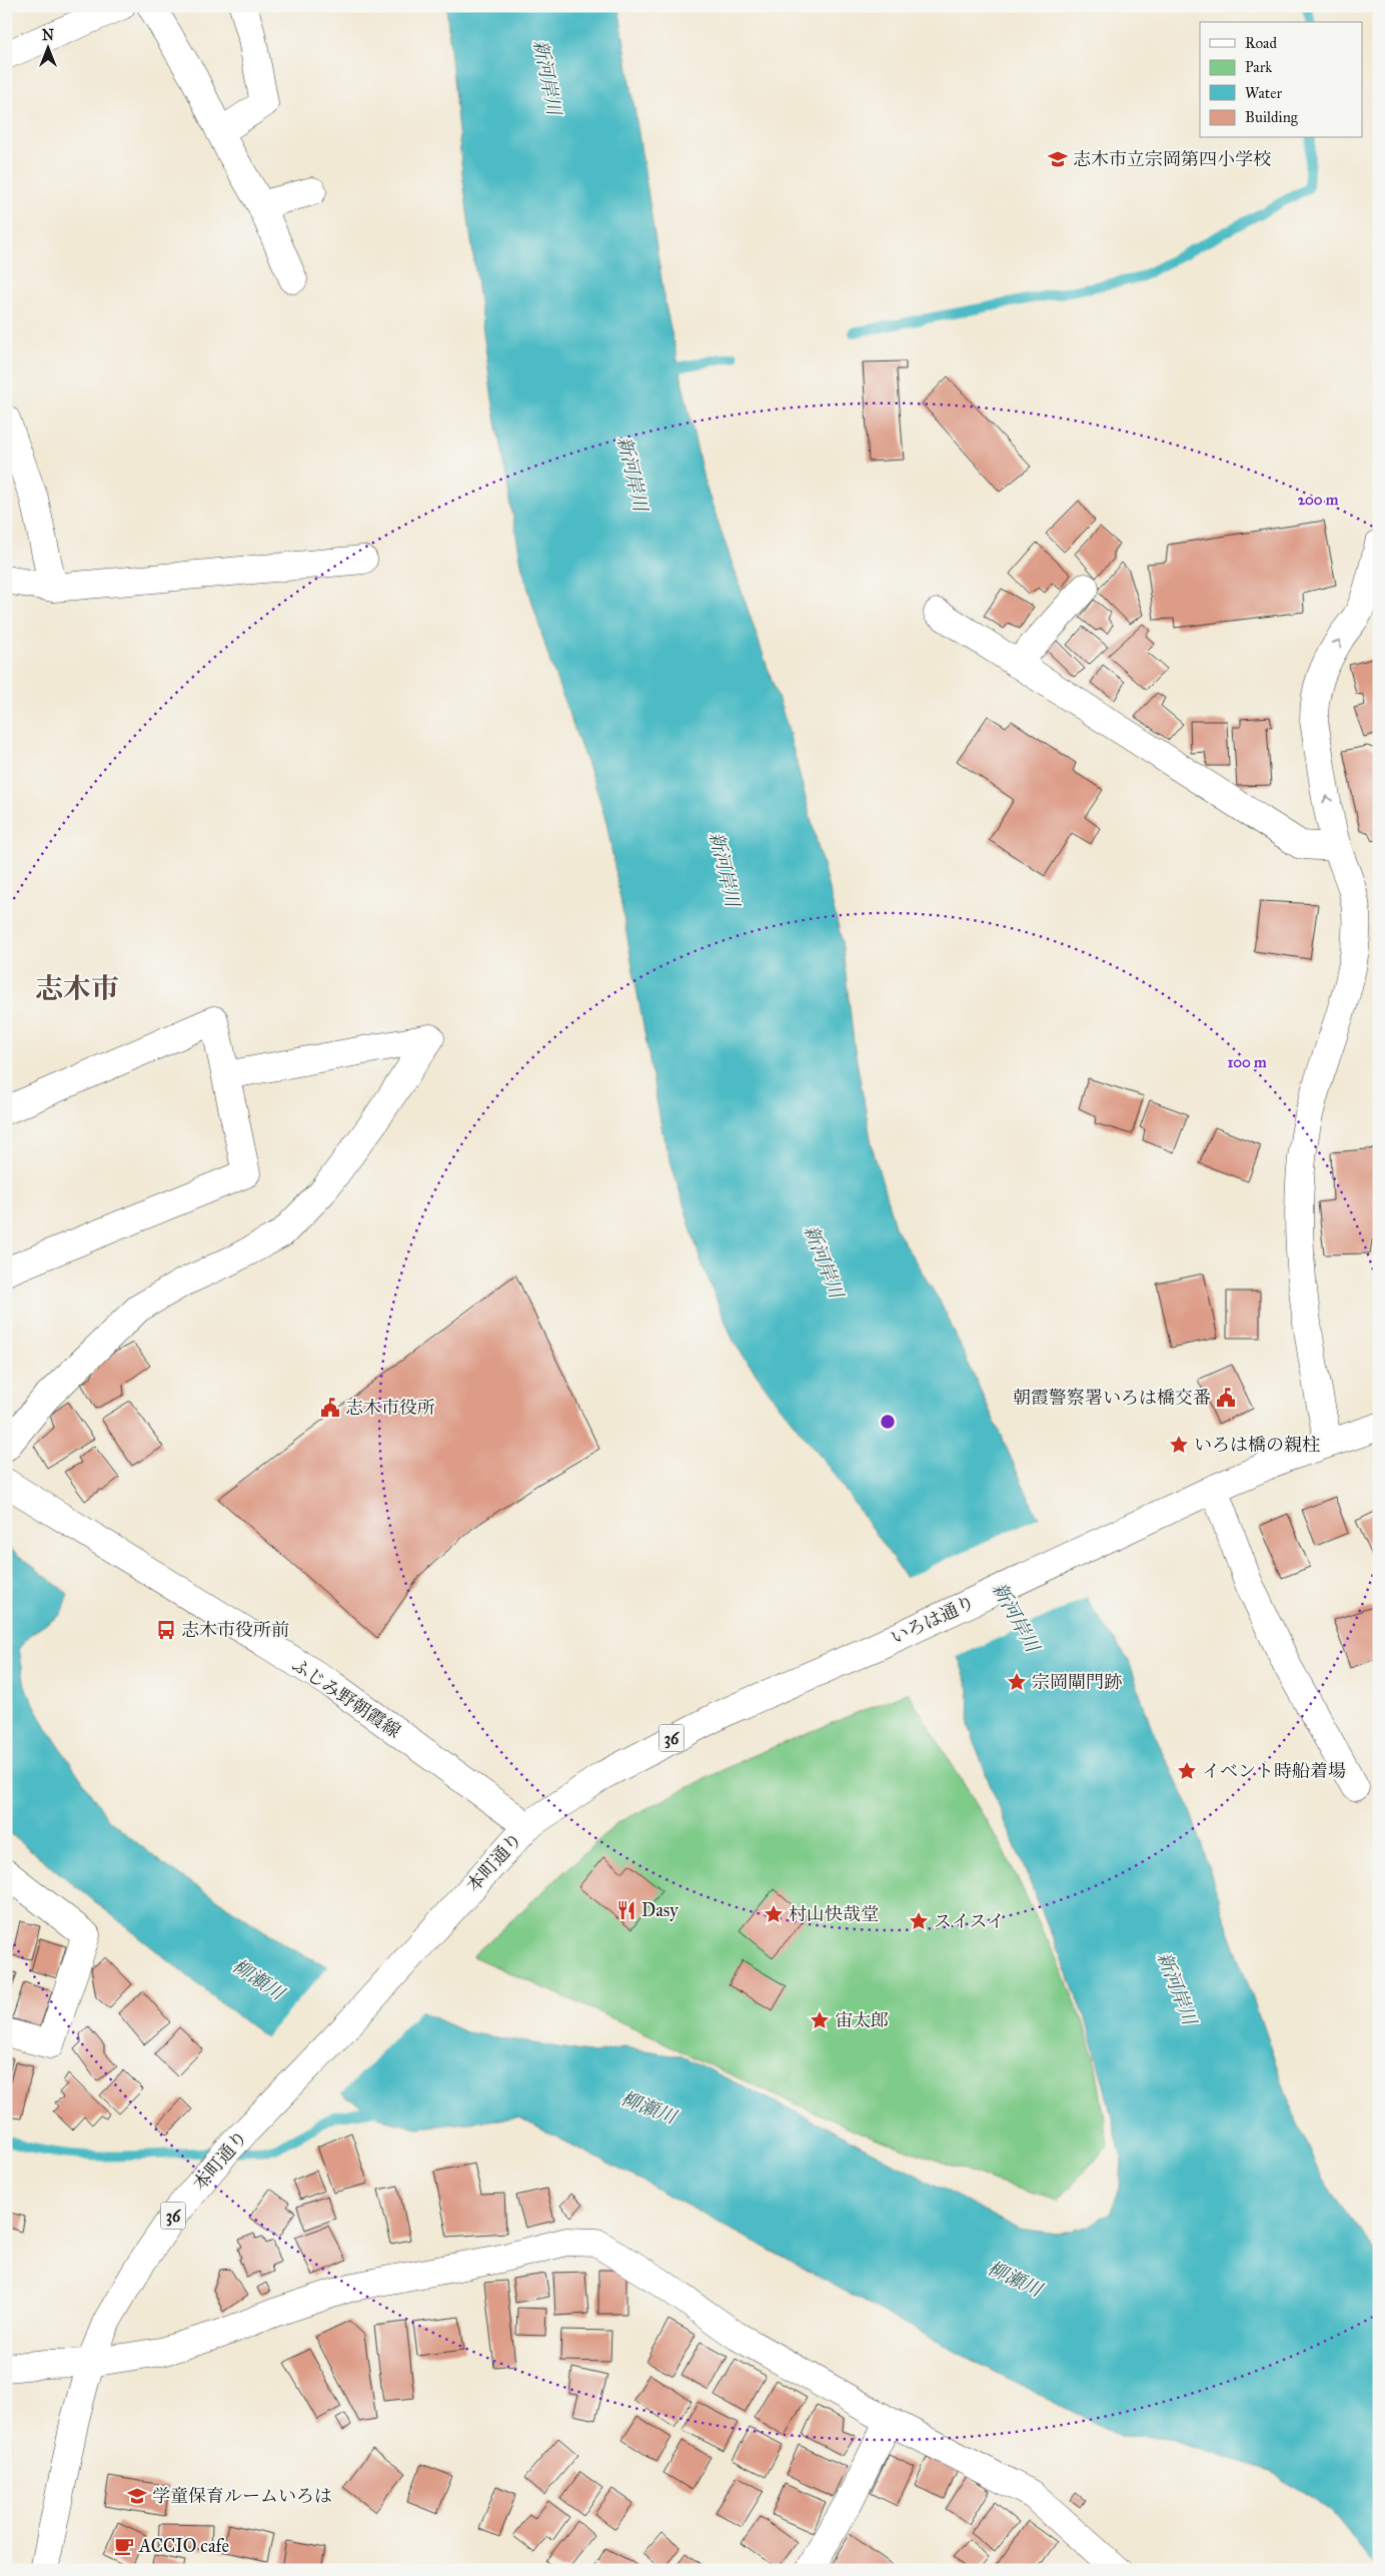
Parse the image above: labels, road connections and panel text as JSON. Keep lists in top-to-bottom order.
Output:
{
  "streets": {
    "street": [
      "いろは通り",
      "ふじみ野朝霞線",
      "36",
      "本町通り"
    ]
  },
  "crossings": [
    ["いろは通り", "ふじみ野朝霞線"],
    ["いろは通り", "本町通り"],
    ["ふじみ野朝霞線", "本町通り"]
  ],
  "districts": ["志木市"],
  "water": ["新河岸川", "柳瀬川"],
  "places": {
    "school or university": ["志木市立宗岡第四小学校", "学童保育ルームいろは"],
    "public building": ["朝霞警察署いろは橋交番", "志木市役所"],
    "place": [
      "いろは橋の親柱",
      "宗岡閘門跡",
      "イベント時船着場",
      "村山快哉堂",
      "スイスイ",
      "宙太郎"
    ],
    "bus stop": ["志木市役所前"],
    "restaurant": ["Dasy"],
    "cafe": ["ACCIO cafe"]
  },
  "legend": [
    "Road",
    "Park",
    "Water",
    "Building"
  ],
  "north": "top",
  "rings": ["200 m", "100 m"]
}
